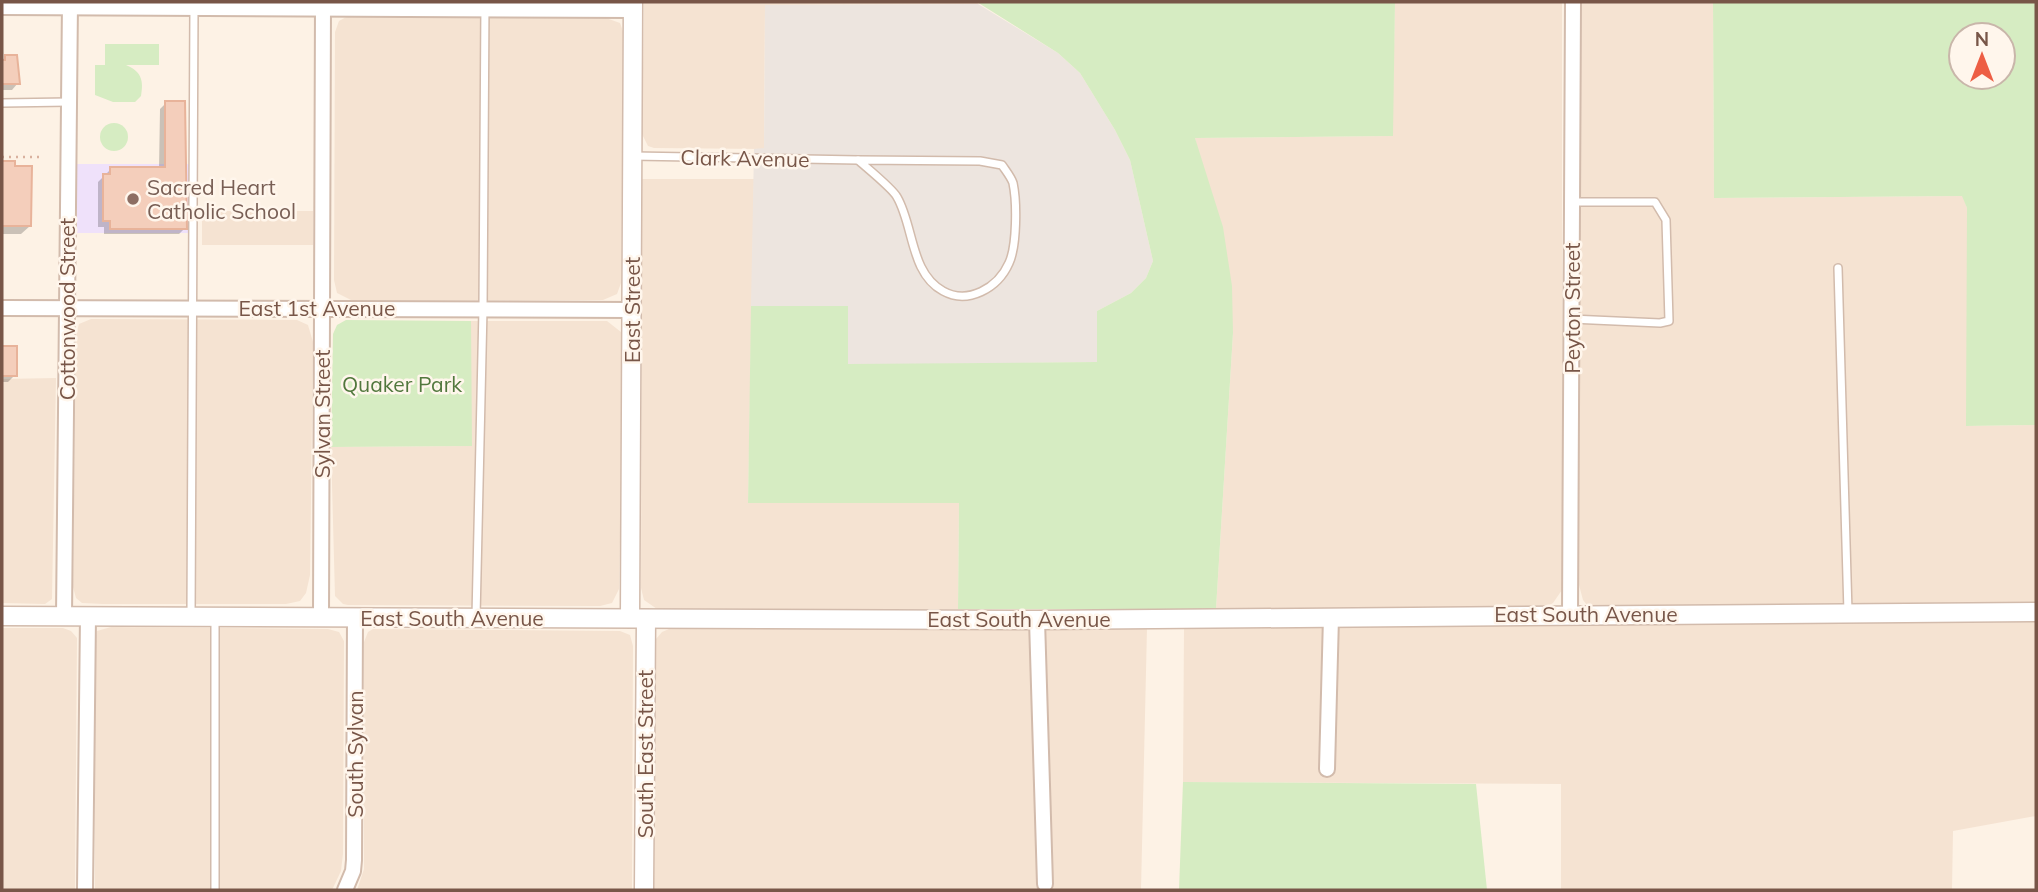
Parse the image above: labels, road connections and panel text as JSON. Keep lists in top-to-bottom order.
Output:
{
  "streets": {
    "street": [
      "East 1st Avenue",
      "Peyton Street",
      "Cottonwood Street",
      "East Street",
      "Sylvan Street",
      "East South Avenue",
      "South Sylvan",
      "South East Street"
    ],
    "lane": ["Clark Avenue"]
  },
  "crossings": [
    ["Clark Avenue", "East Street"],
    ["East 1st Avenue", "Cottonwood Street"],
    ["East 1st Avenue", "East Street"],
    ["East 1st Avenue", "Sylvan Street"],
    ["Peyton Street", "East South Avenue"],
    ["Cottonwood Street", "East South Avenue"],
    ["East Street", "East South Avenue"],
    ["East Street", "South East Street"],
    ["Sylvan Street", "East South Avenue"],
    ["East South Avenue", "South Sylvan"],
    ["East South Avenue", "South East Street"]
  ],
  "parks": ["Quaker Park"],
  "places": ["Sacred Heart Catholic School"],
  "north": "top"
}
